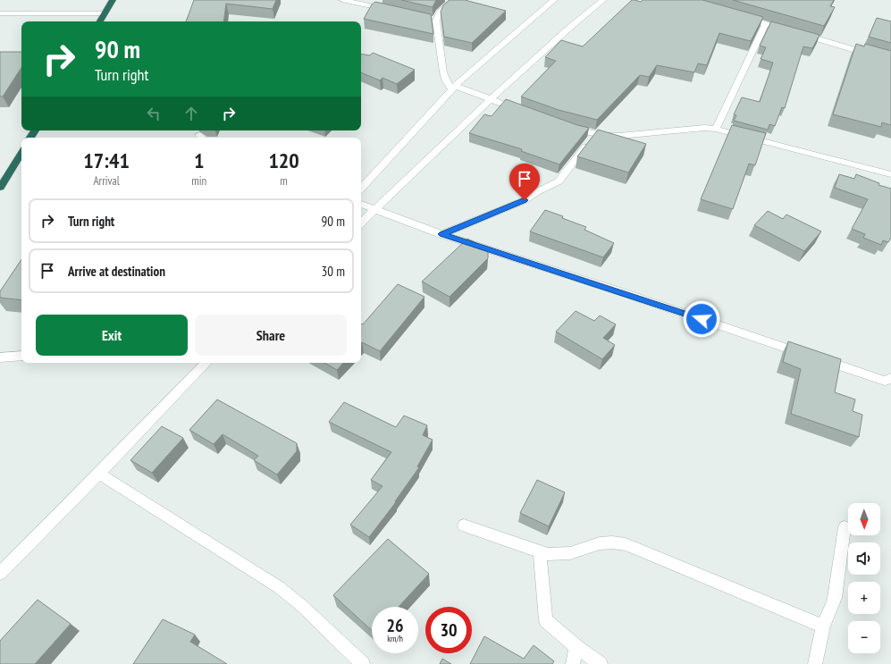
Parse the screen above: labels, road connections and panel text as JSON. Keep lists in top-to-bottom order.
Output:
{
  "north": "bottom",
  "page": {
    "turn": ["90 m", "Turn right"],
    "eta": [
      "17:41",
      "Arrival",
      "1",
      "min",
      "120",
      "m"
    ],
    "list": [
      {
        "name": "Turn right",
        "value": "90 m"
      },
      {
        "name": "Arrive at destination",
        "value": "30 m"
      }
    ],
    "buttons": ["Exit", "Share"],
    "map_buttons": ["+", "−"],
    "speed": "26 km/h",
    "limit": "30"
  }
}
